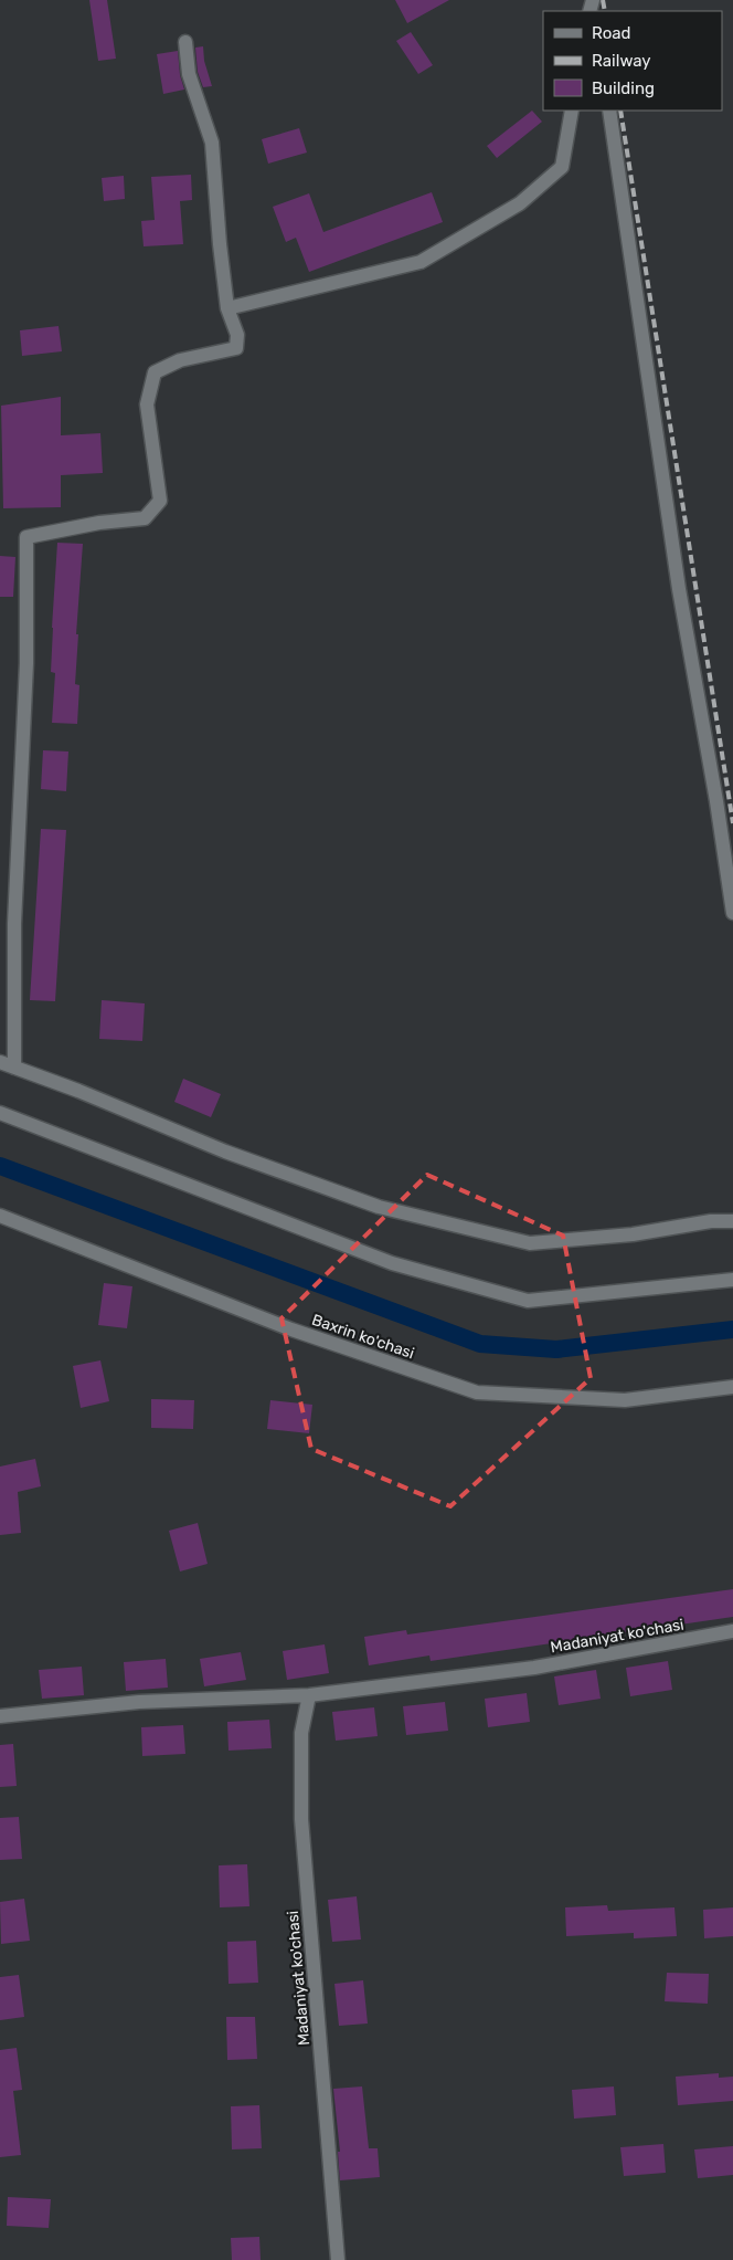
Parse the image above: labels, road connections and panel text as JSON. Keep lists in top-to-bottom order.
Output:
{
  "streets": {
    "street": ["Baxrin ko'chasi", "Madaniyat ko'chasi"]
  },
  "legend": ["Road", "Railway", "Building"]
}
